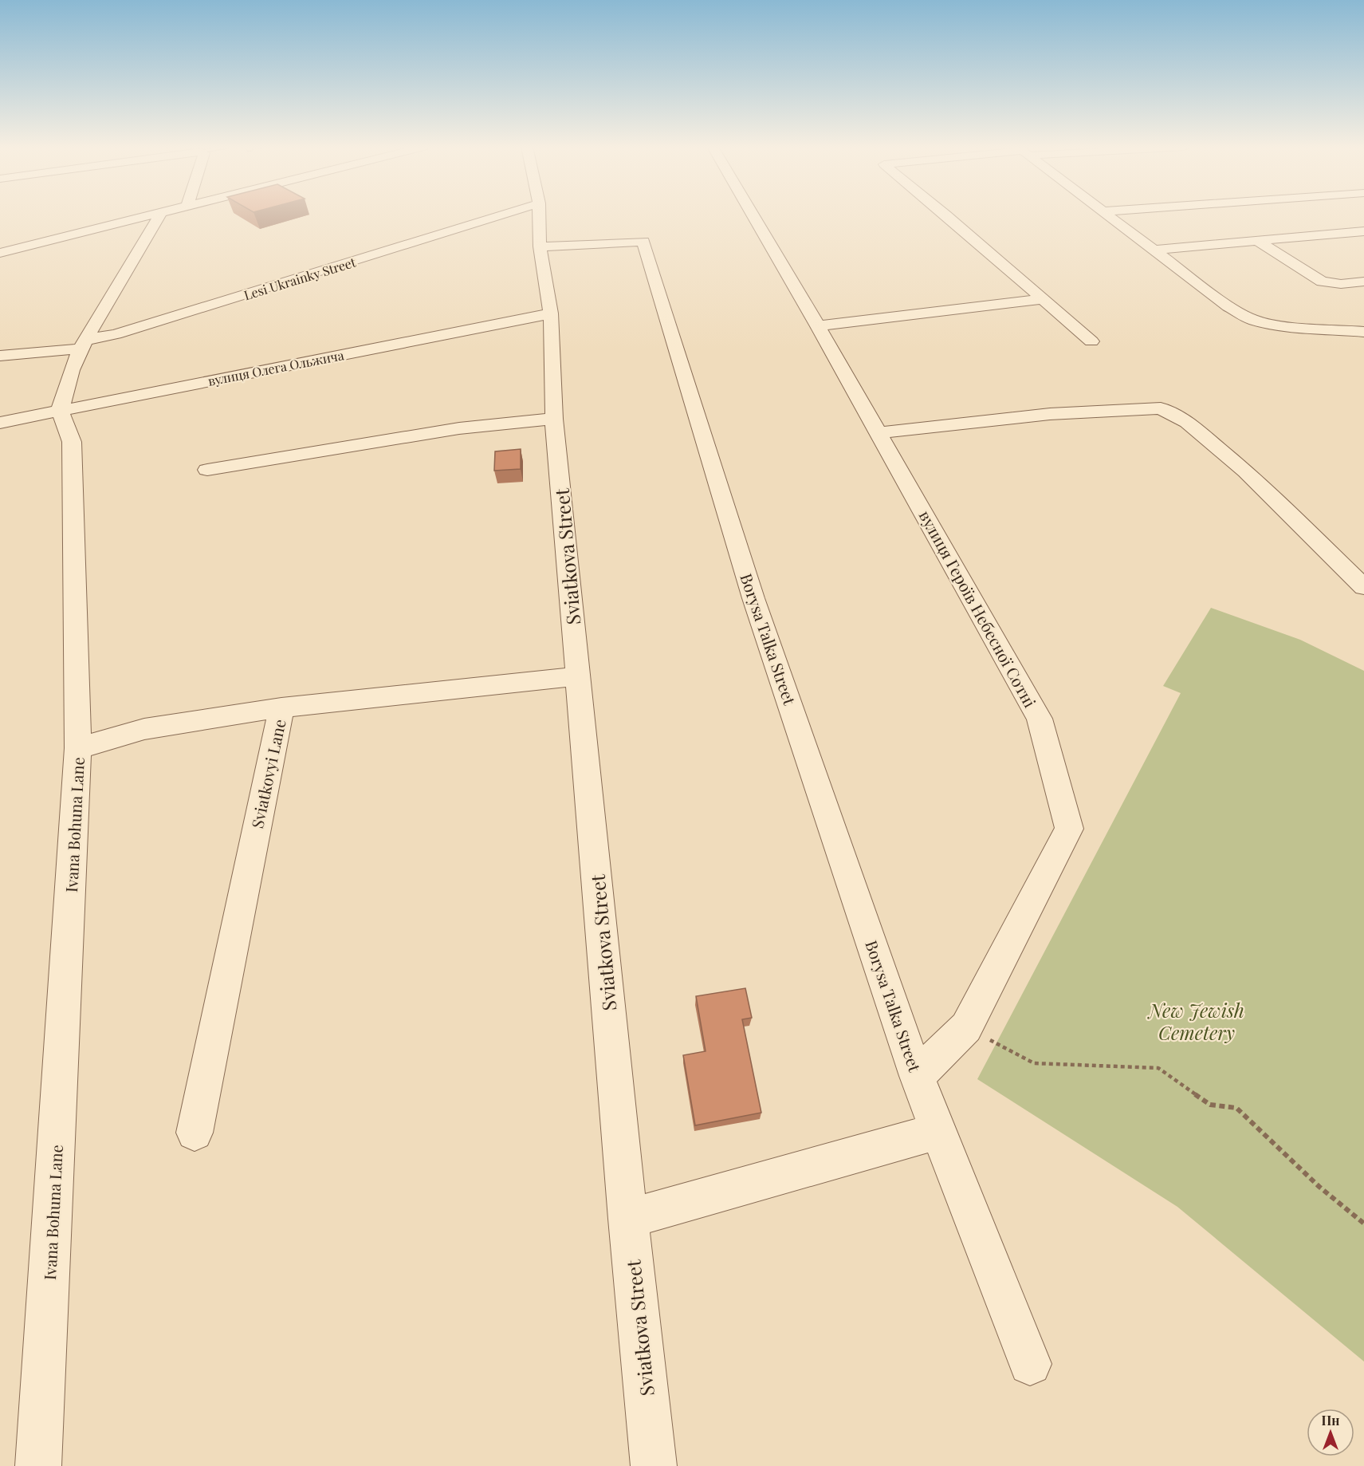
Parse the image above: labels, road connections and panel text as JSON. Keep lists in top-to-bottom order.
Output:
{
  "streets": {
    "street": [
      "Lesi Ukrainky Street",
      "вулиця Олега Ольжича",
      "Sviatkova Street",
      "вулиця Героїв Небесної Сотні",
      "Borysa Talka Street",
      "Sviatkovyi Lane",
      "Ivana Bohuna Lane"
    ]
  },
  "crossings": [
    ["вулиця Олега Ольжича", "Sviatkova Street"],
    ["вулиця Олега Ольжича", "Ivana Bohuna Lane"],
    ["Sviatkova Street", "Borysa Talka Street"],
    ["Sviatkova Street", "Sviatkovyi Lane"],
    ["вулиця Героїв Небесної Сотні", "Borysa Talka Street"]
  ],
  "parks": ["New Jewish Cemetery"],
  "north": "top"
}
